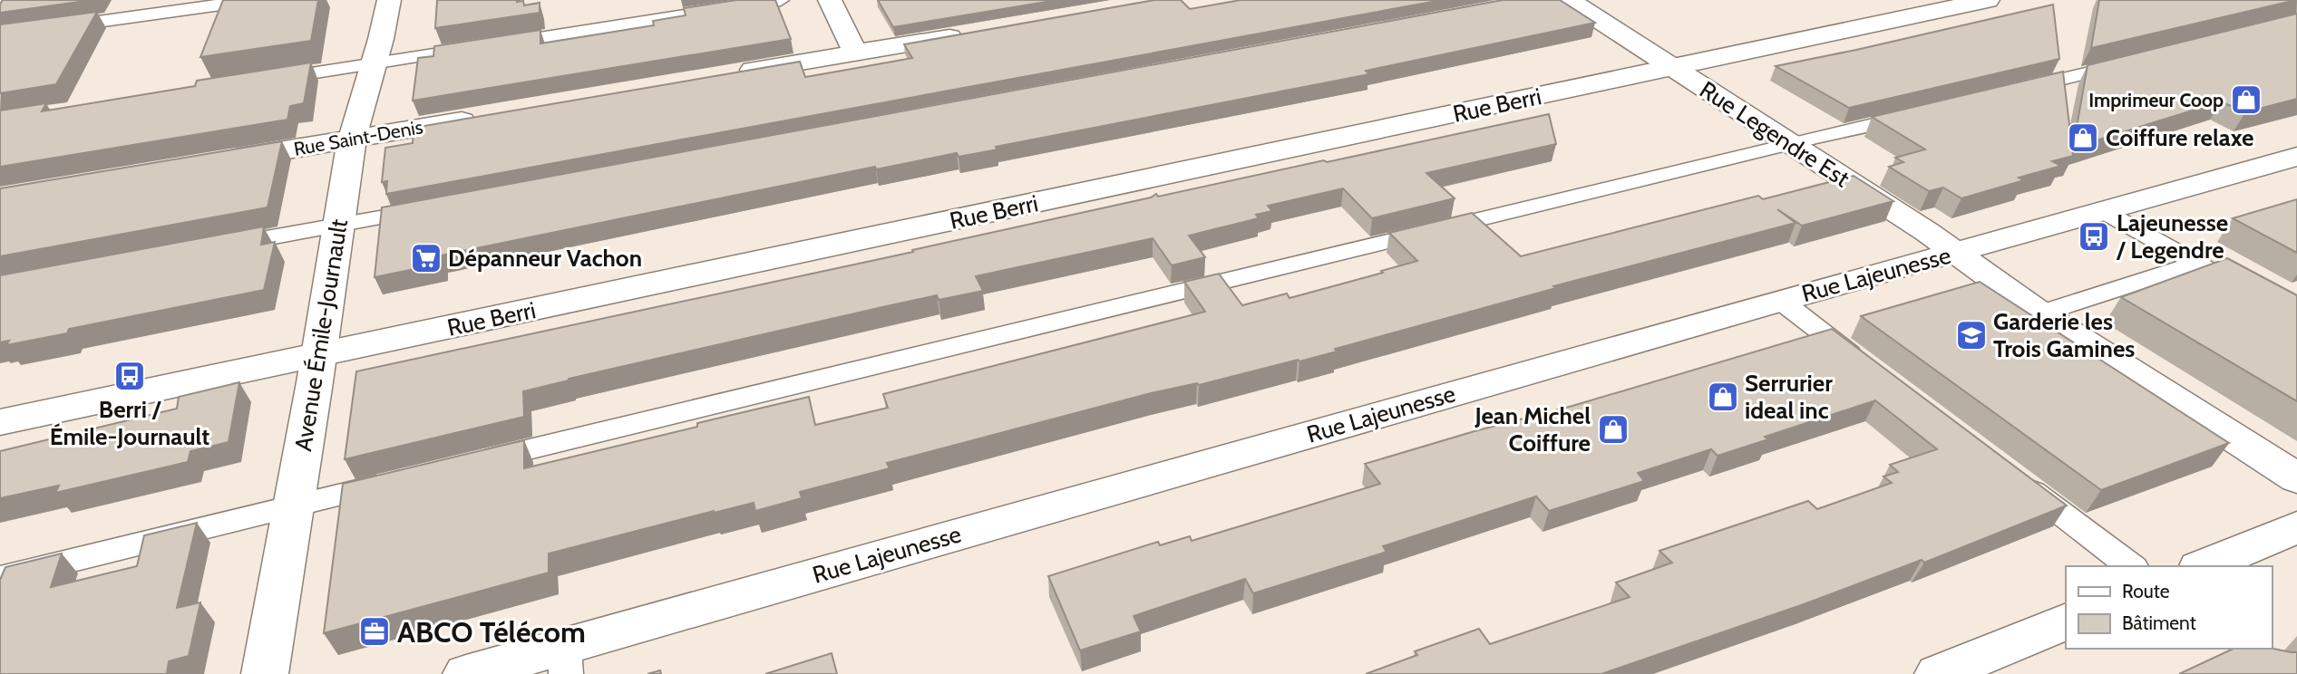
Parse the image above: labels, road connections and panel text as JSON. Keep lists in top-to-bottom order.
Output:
{
  "streets": {
    "main road": [
      "Rue Berri",
      "Rue Legendre Est",
      "Rue Saint-Denis",
      "Rue Lajeunesse",
      "Avenue Émile-Journault"
    ]
  },
  "crossings": [
    ["Rue Berri", "Rue Legendre Est"],
    ["Rue Berri", "Avenue Émile-Journault"],
    ["Rue Legendre Est", "Rue Lajeunesse"],
    ["Rue Saint-Denis", "Avenue Émile-Journault"]
  ],
  "places": {
    "shop": [
      "Imprimeur Coop",
      "Coiffure relaxe",
      "Serrurier ideal inc",
      "Jean Michel Coiffure"
    ],
    "bus stop": ["Lajeunesse / Legendre", "Berri / Émile-Journault"],
    "supermarket": ["Dépanneur Vachon"],
    "school or university": ["Garderie les Trois Gamines"],
    "office": ["ABCO Télécom"]
  },
  "legend": ["Route", "Bâtiment"]
}
